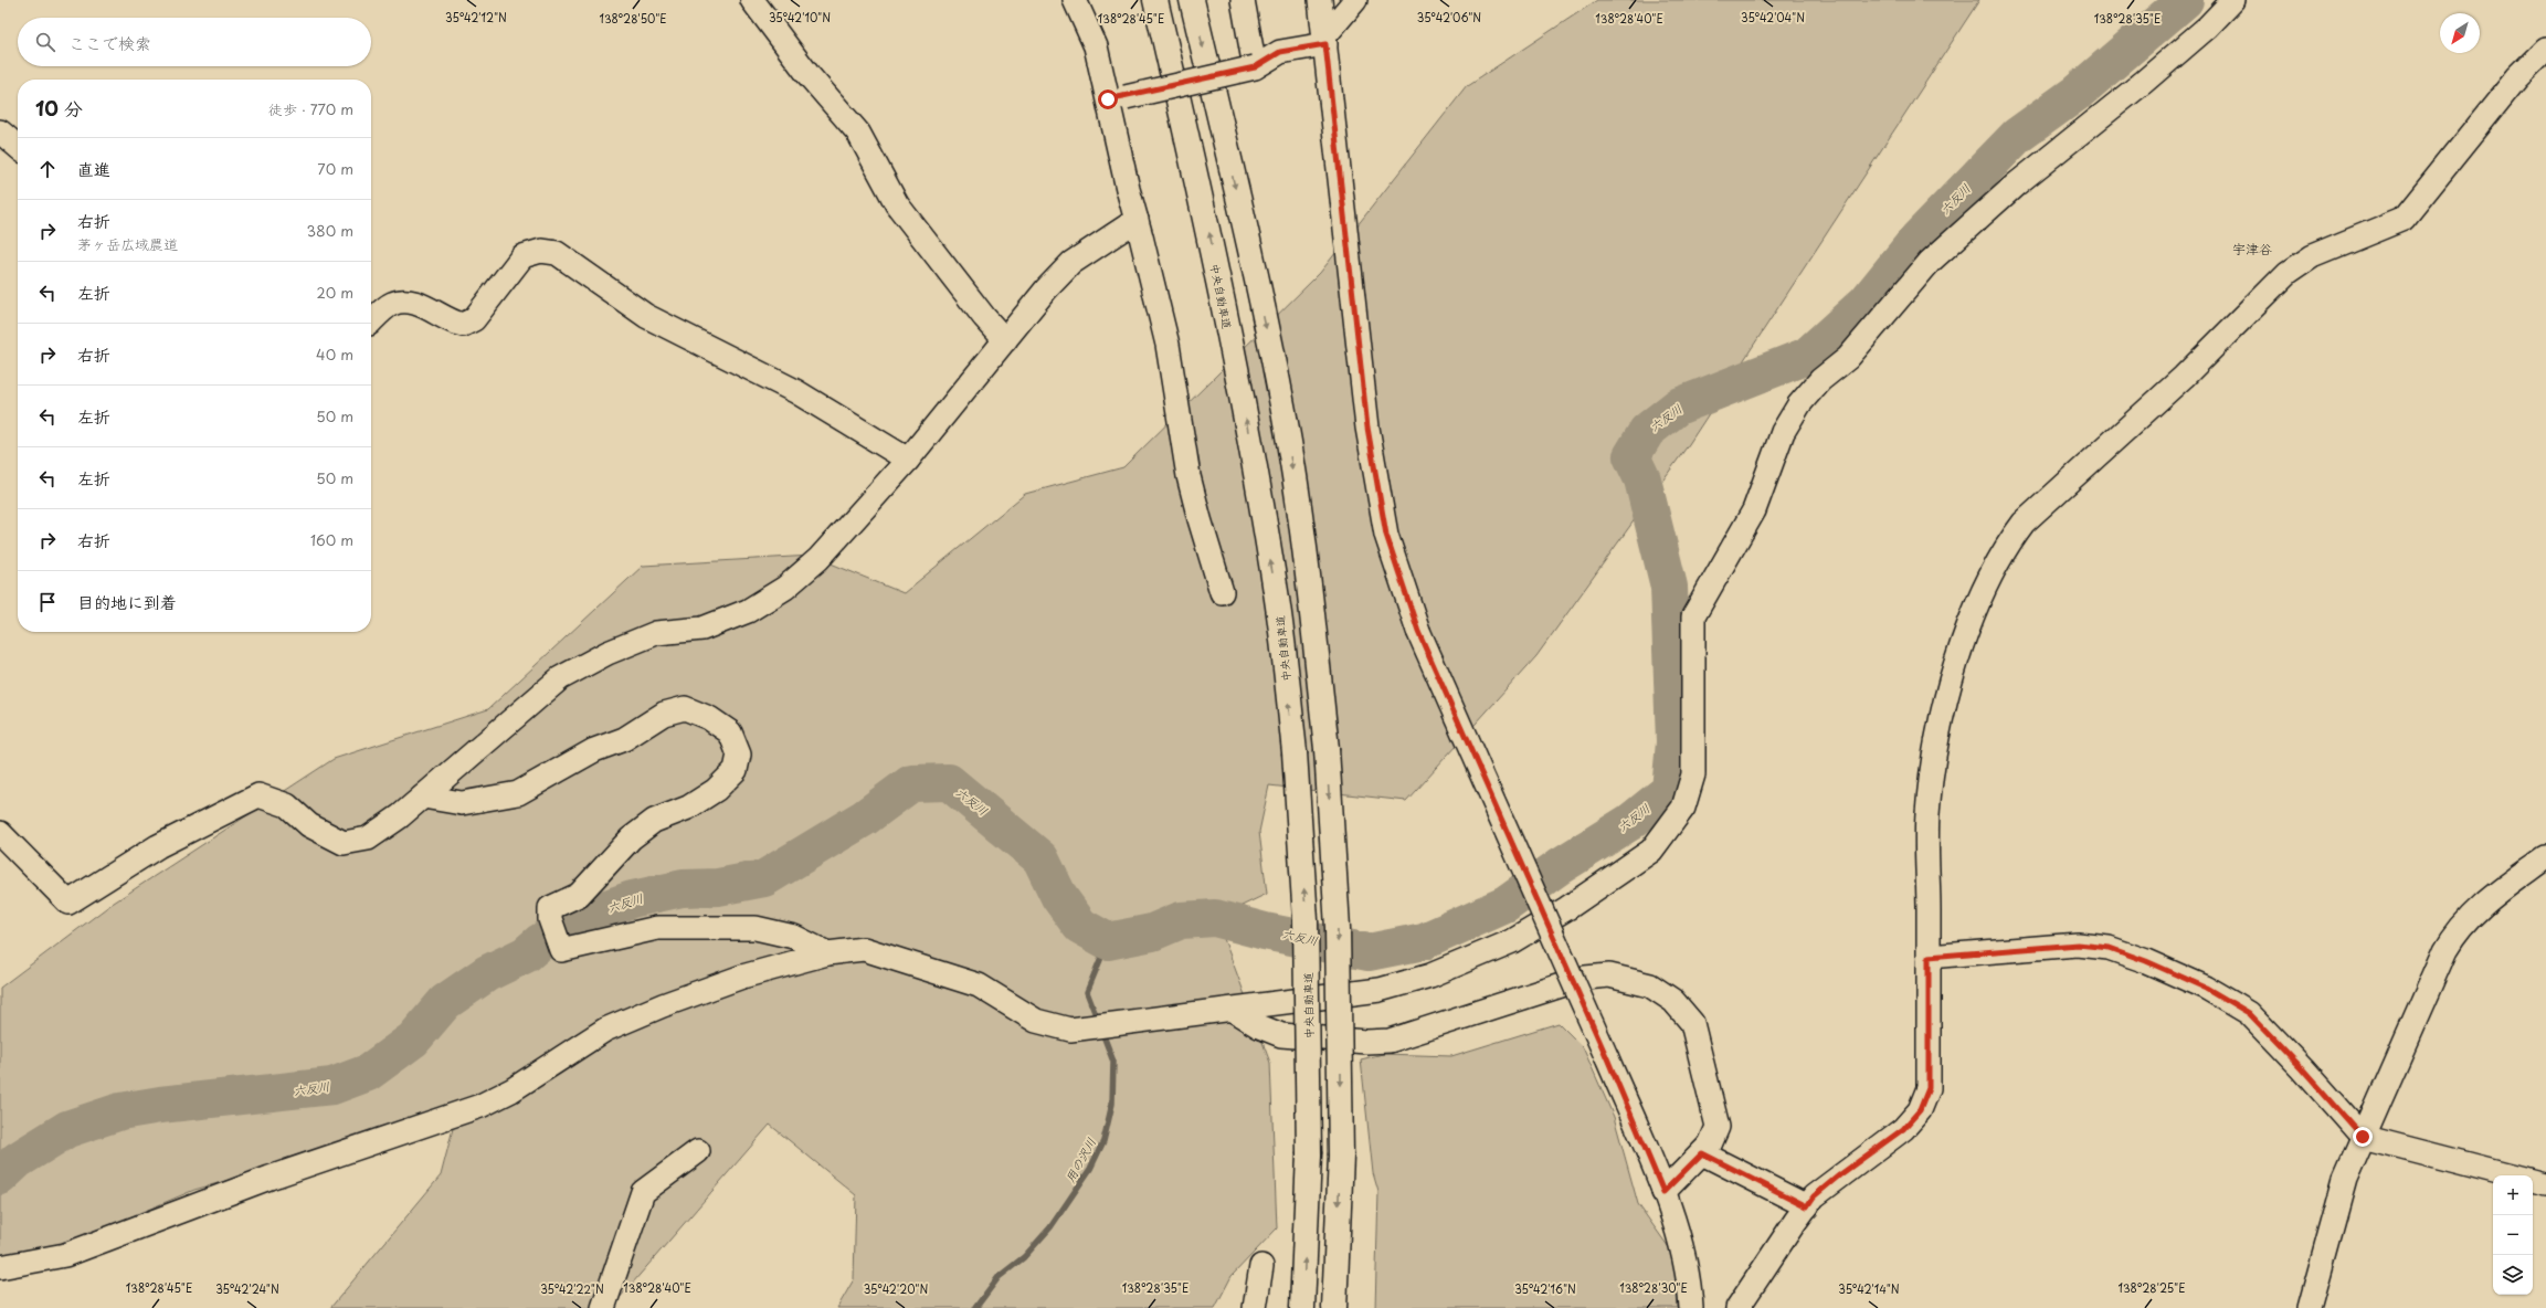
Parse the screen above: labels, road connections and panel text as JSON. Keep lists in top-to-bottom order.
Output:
{
  "streets": {
    "highway": ["中央自動車道"]
  },
  "districts": ["宇津谷"],
  "water": ["六反川", "用の沢川"],
  "north": "bottom left",
  "page": {
    "search": "ここで検索",
    "heading": ["10 分", "徒歩 · 770 m"],
    "list": [
      ["直進", "70 m"],
      ["右折", "茅ヶ岳広域農道", "380 m"],
      ["左折", "20 m"],
      ["右折", "40 m"],
      ["左折", "50 m"],
      ["左折", "50 m"],
      ["右折", "160 m"],
      "目的地に到着"
    ],
    "map_buttons": ["+", "−"]
  },
  "coordinates": [
    "35°42'12\"N",
    "35°42'10\"N",
    "35°42'06\"N",
    "35°42'04\"N",
    "138°28'50\"E",
    "138°28'45\"E",
    "138°28'40\"E",
    "138°28'35\"E",
    "138°28'30\"E",
    "138°28'25\"E",
    "35°42'24\"N",
    "35°42'22\"N",
    "35°42'20\"N",
    "35°42'16\"N",
    "35°42'14\"N"
  ]
}
